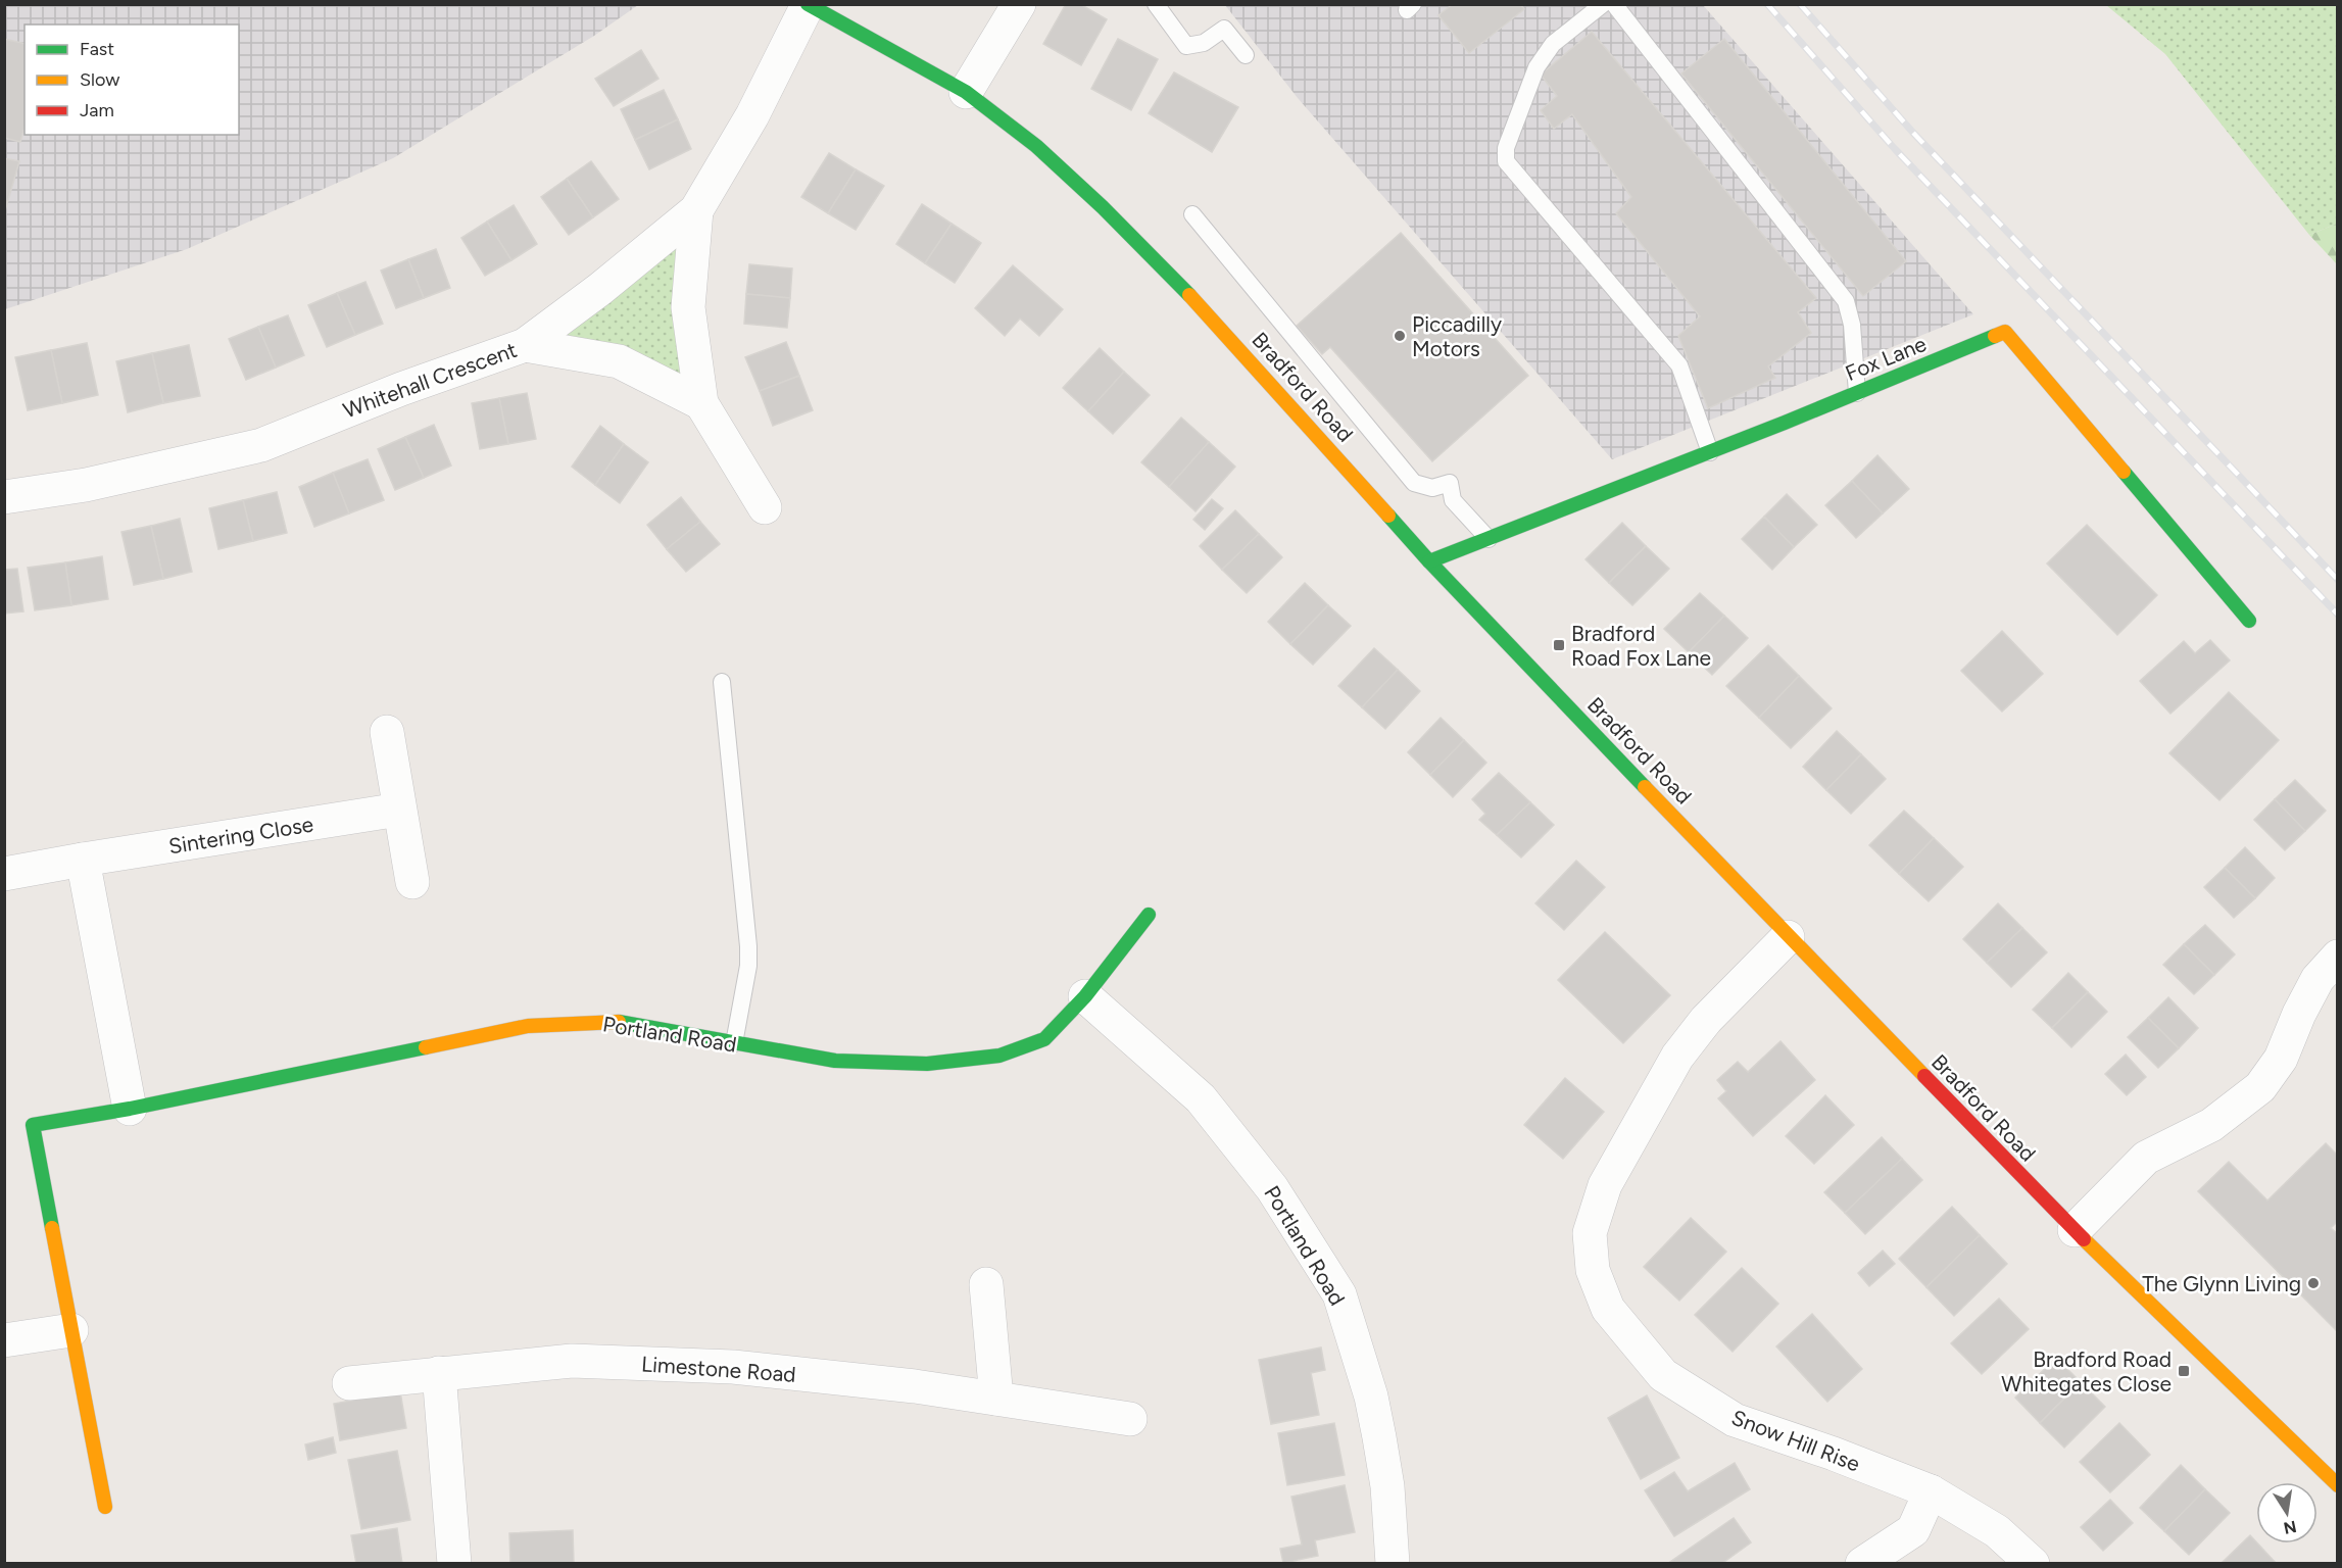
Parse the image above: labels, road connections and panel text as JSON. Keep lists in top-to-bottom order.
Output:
{
  "streets": {
    "street": [
      "Fox Lane",
      "Whitehall Crescent",
      "Bradford Road",
      "Sintering Close",
      "Portland Road",
      "Limestone Road",
      "Snow Hill Rise"
    ]
  },
  "crossings": [
    ["Fox Lane", "Bradford Road"],
    ["Whitehall Crescent", "Bradford Road"],
    ["Bradford Road", "Snow Hill Rise"]
  ],
  "places": {
    "other": ["Piccadilly Motors", "The Glynn Living"],
    "transit": ["Bradford Road Fox Lane", "Bradford Road Whitegates Close"]
  },
  "legend": ["Fast", "Slow", "Jam"],
  "north": "bottom"
}
